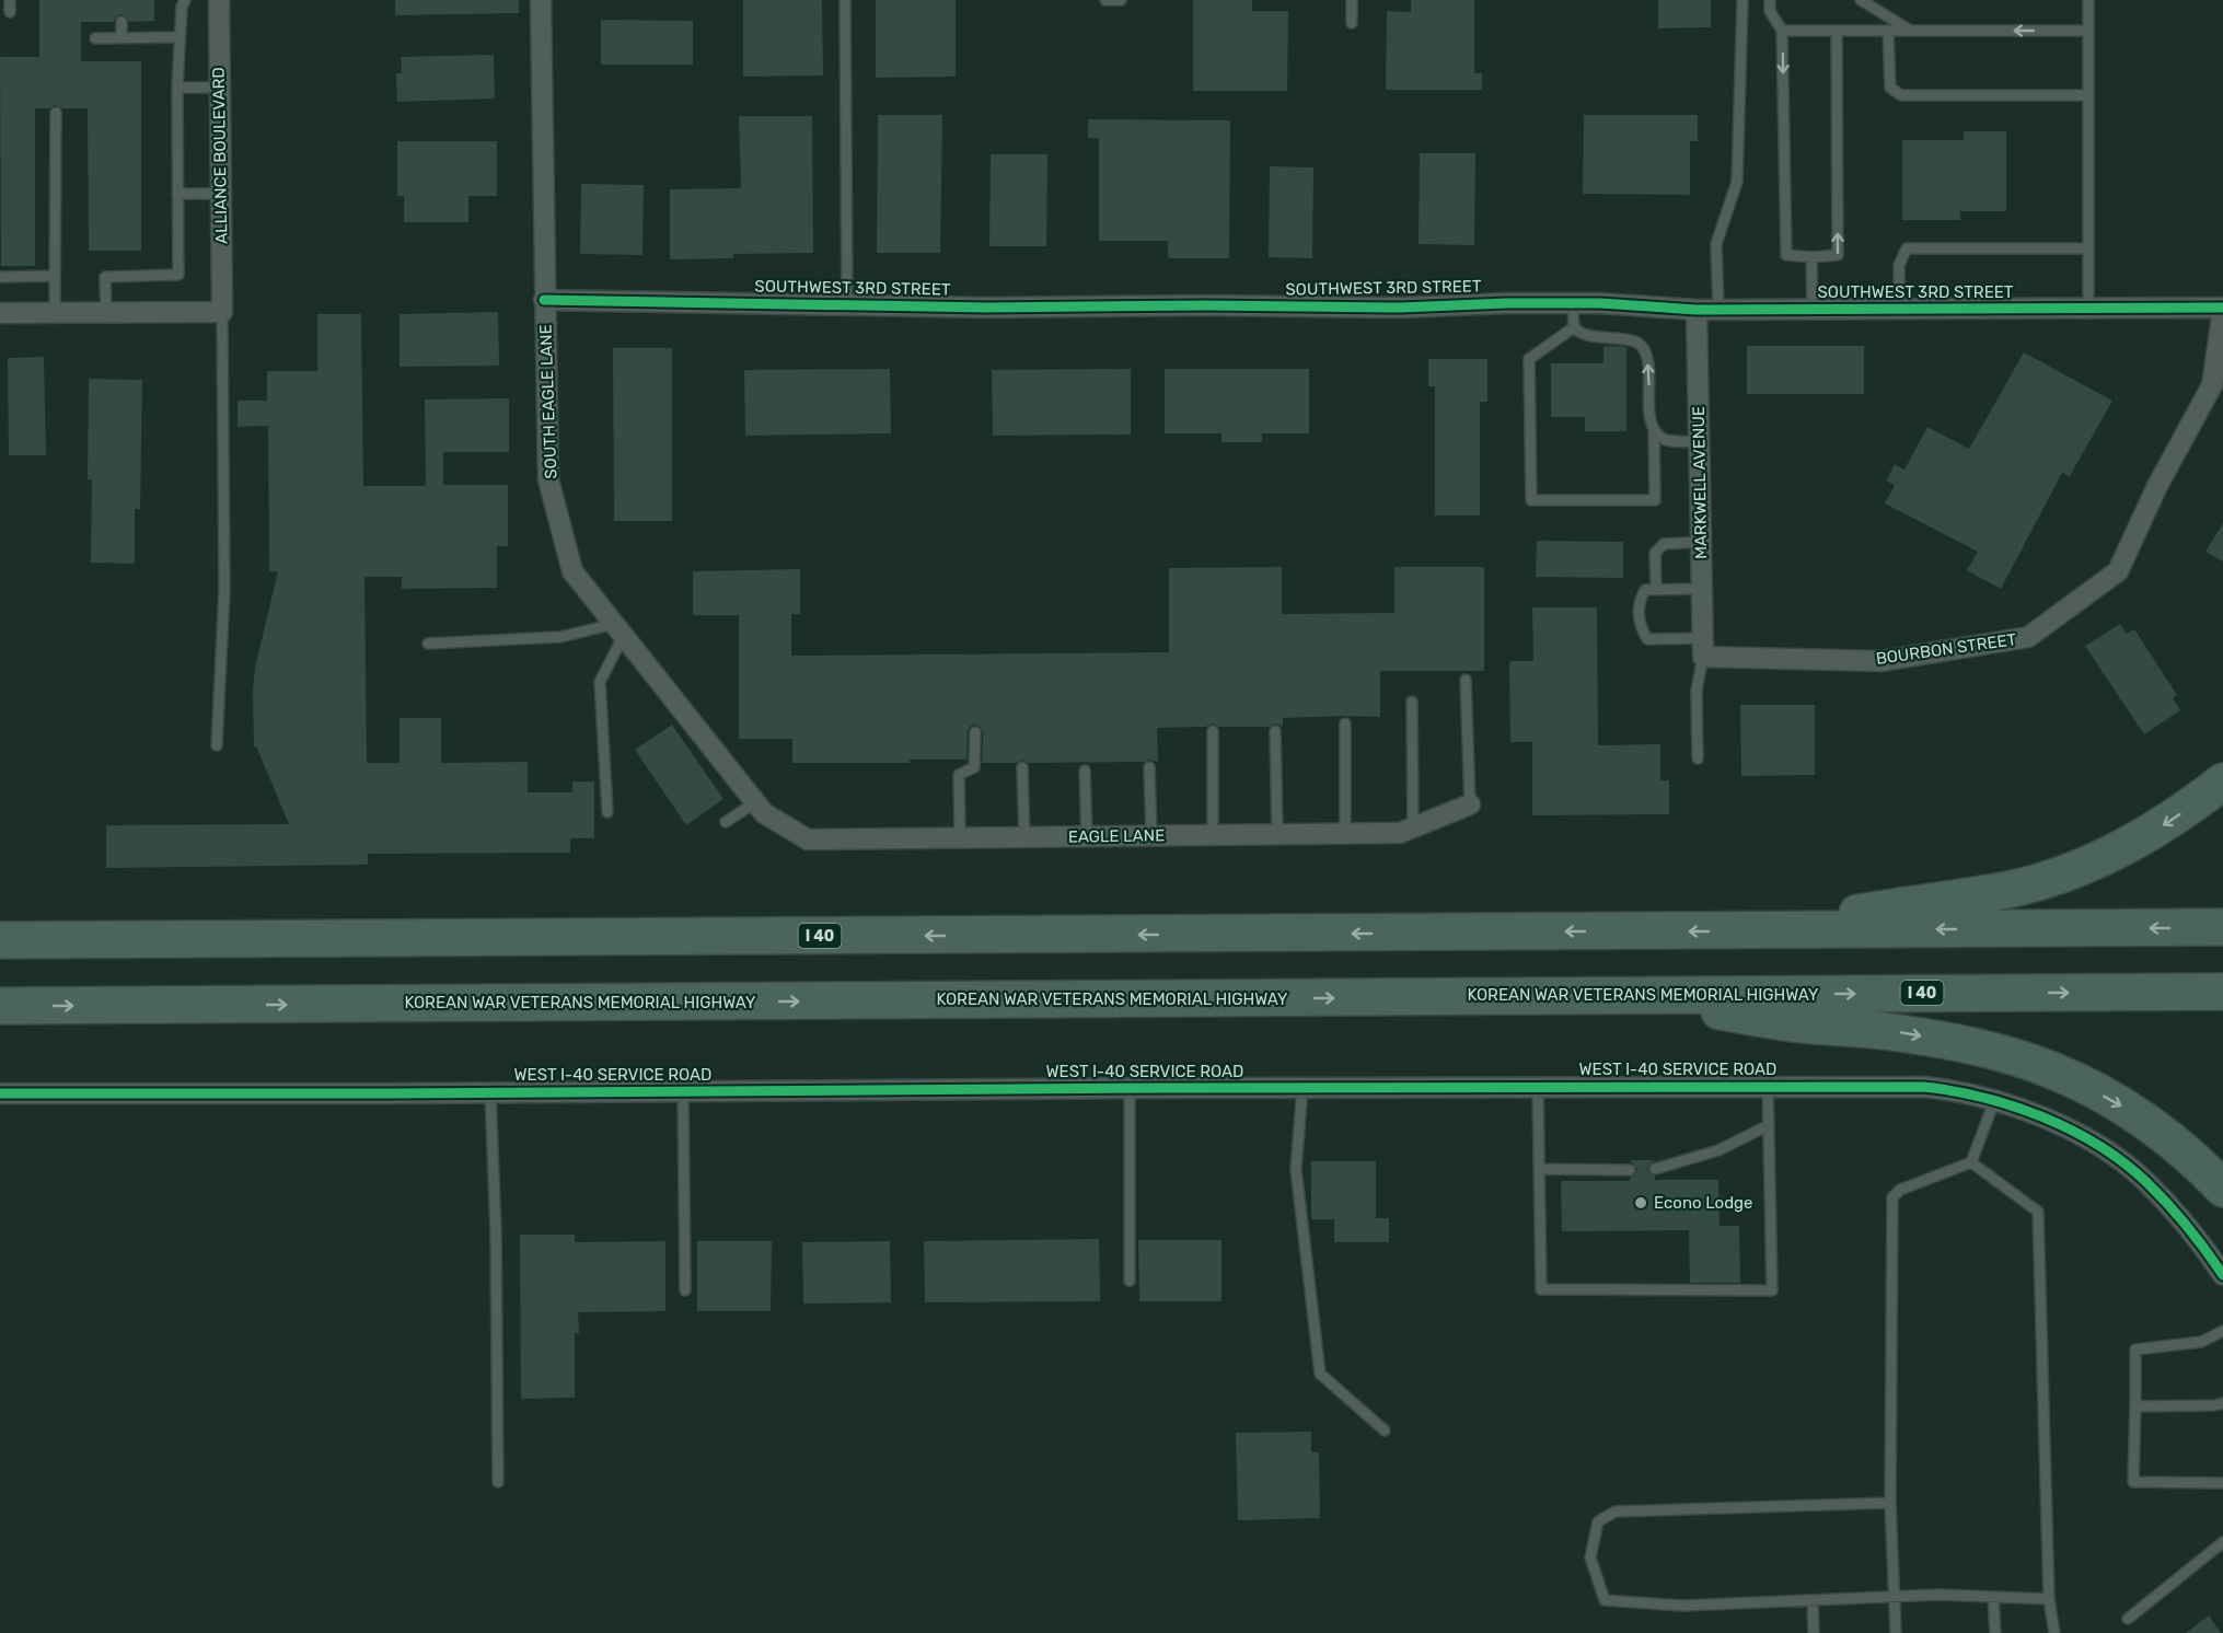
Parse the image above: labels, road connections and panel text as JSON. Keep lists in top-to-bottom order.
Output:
{
  "streets": {
    "highway": ["I 40", "KOREAN WAR VETERANS MEMORIAL HIGHWAY"],
    "street": [
      "ALLIANCE BOULEVARD",
      "SOUTHWEST 3RD STREET",
      "SOUTH EAGLE LANE",
      "MARKWELL AVENUE",
      "BOURBON STREET",
      "EAGLE LANE",
      "WEST I-40 SERVICE ROAD"
    ]
  },
  "crossings": [
    ["SOUTHWEST 3RD STREET", "SOUTH EAGLE LANE"],
    ["SOUTHWEST 3RD STREET", "MARKWELL AVENUE"],
    ["SOUTHWEST 3RD STREET", "BOURBON STREET"],
    ["SOUTH EAGLE LANE", "EAGLE LANE"],
    ["MARKWELL AVENUE", "BOURBON STREET"]
  ],
  "places": ["Econo Lodge"]
}
